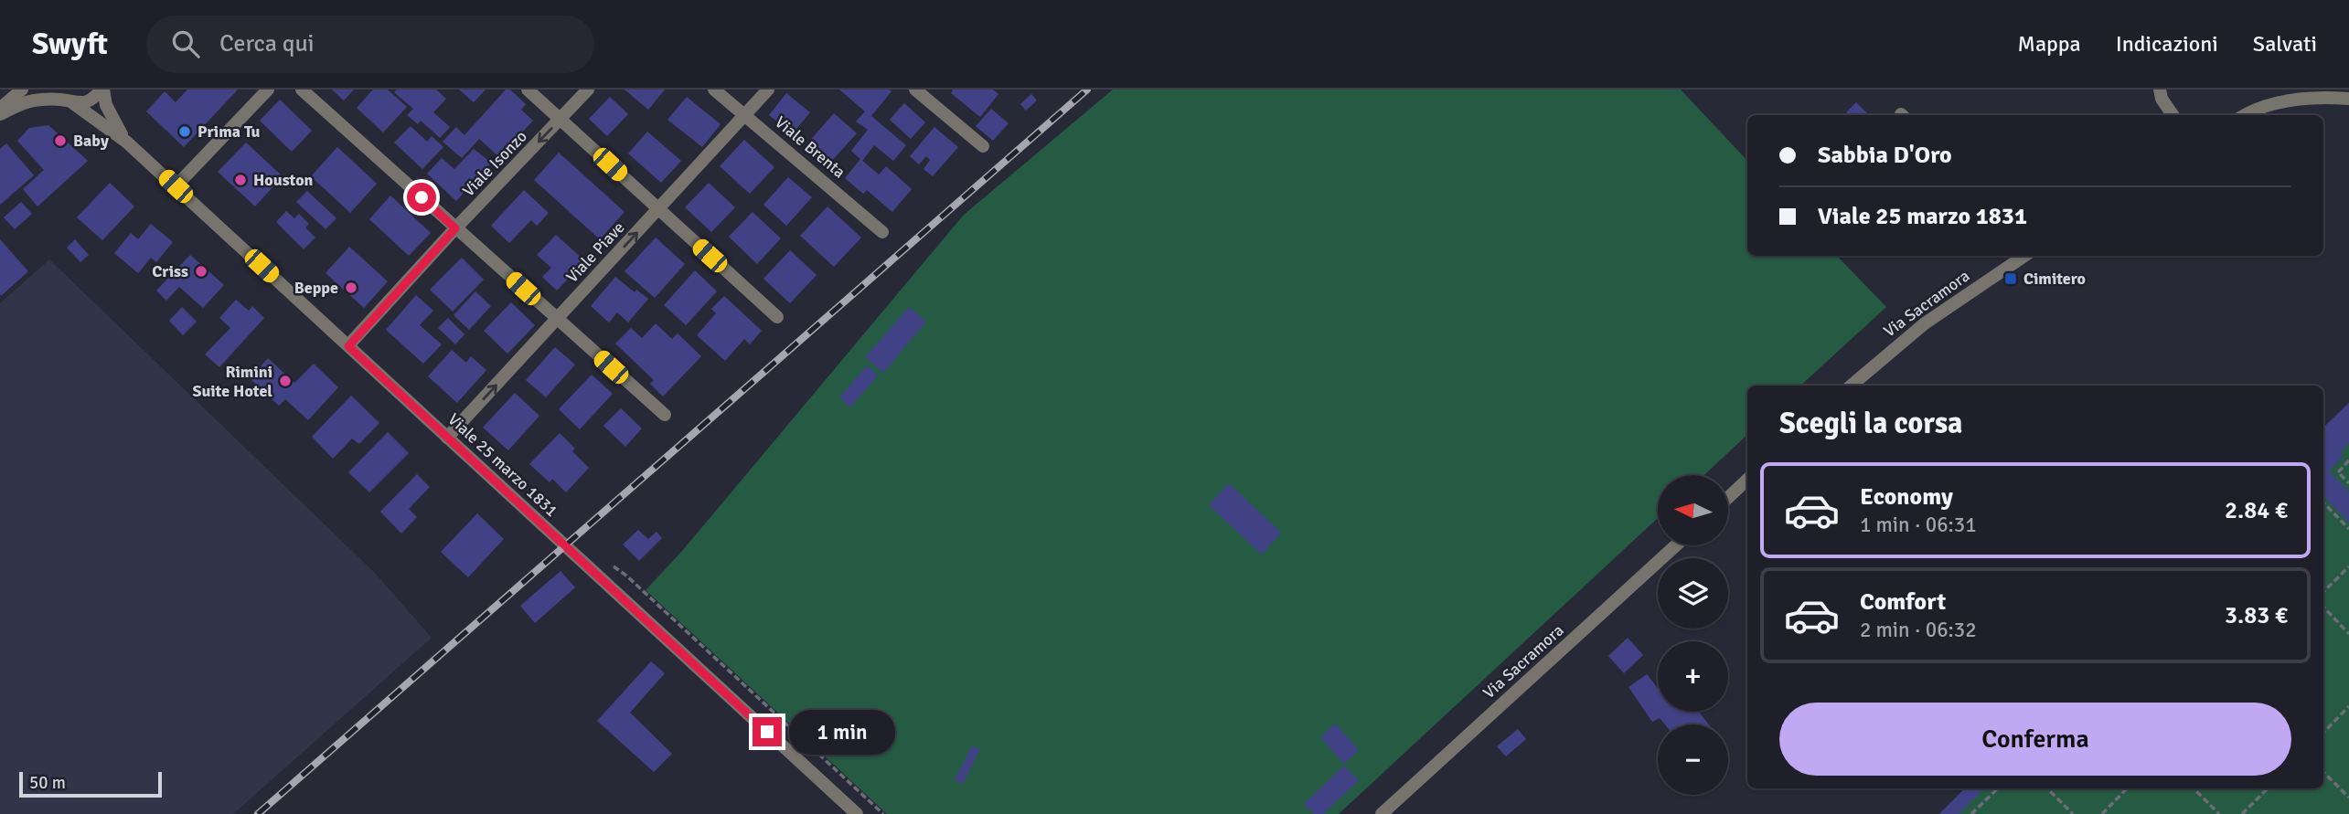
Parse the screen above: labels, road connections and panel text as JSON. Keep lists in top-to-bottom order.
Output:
{
  "streets": {
    "street": [
      "Viale Brenta",
      "Viale Isonzo",
      "Viale Piave",
      "Via Sacramora",
      "Viale 25 marzo 1831"
    ]
  },
  "crossings": [
    ["Viale Brenta", "Viale Piave"],
    ["Viale Isonzo", "Viale 25 marzo 1831"],
    ["Viale Piave", "Viale 25 marzo 1831"]
  ],
  "one_way": ["Viale Isonzo", "Viale Piave"],
  "places": {
    "other": [
      "Prima Tu",
      "Baby",
      "Houston",
      "Criss",
      "Beppe",
      "Rimini Suite Hotel"
    ],
    "transit": ["Cimitero"]
  },
  "scale_bar": "50 m",
  "north": "left",
  "page": {
    "header": "Swyft",
    "search": "Cerca qui",
    "nav": ["Mappa", "Indicazioni", "Salvati"],
    "banner": ["Sabbia D'Oro", "Viale 25 marzo 1831"],
    "heading": "Scegli la corsa",
    "list": [
      {
        "name": "Economy",
        "note": "1 min · 06:31",
        "value": "2.84 €"
      },
      {
        "name": "Comfort",
        "note": "2 min · 06:32",
        "value": "3.83 €"
      }
    ],
    "map_buttons": ["+", "−"],
    "buttons": "Conferma",
    "bubble": "1 min",
    "scale": "50 m"
  }
}
